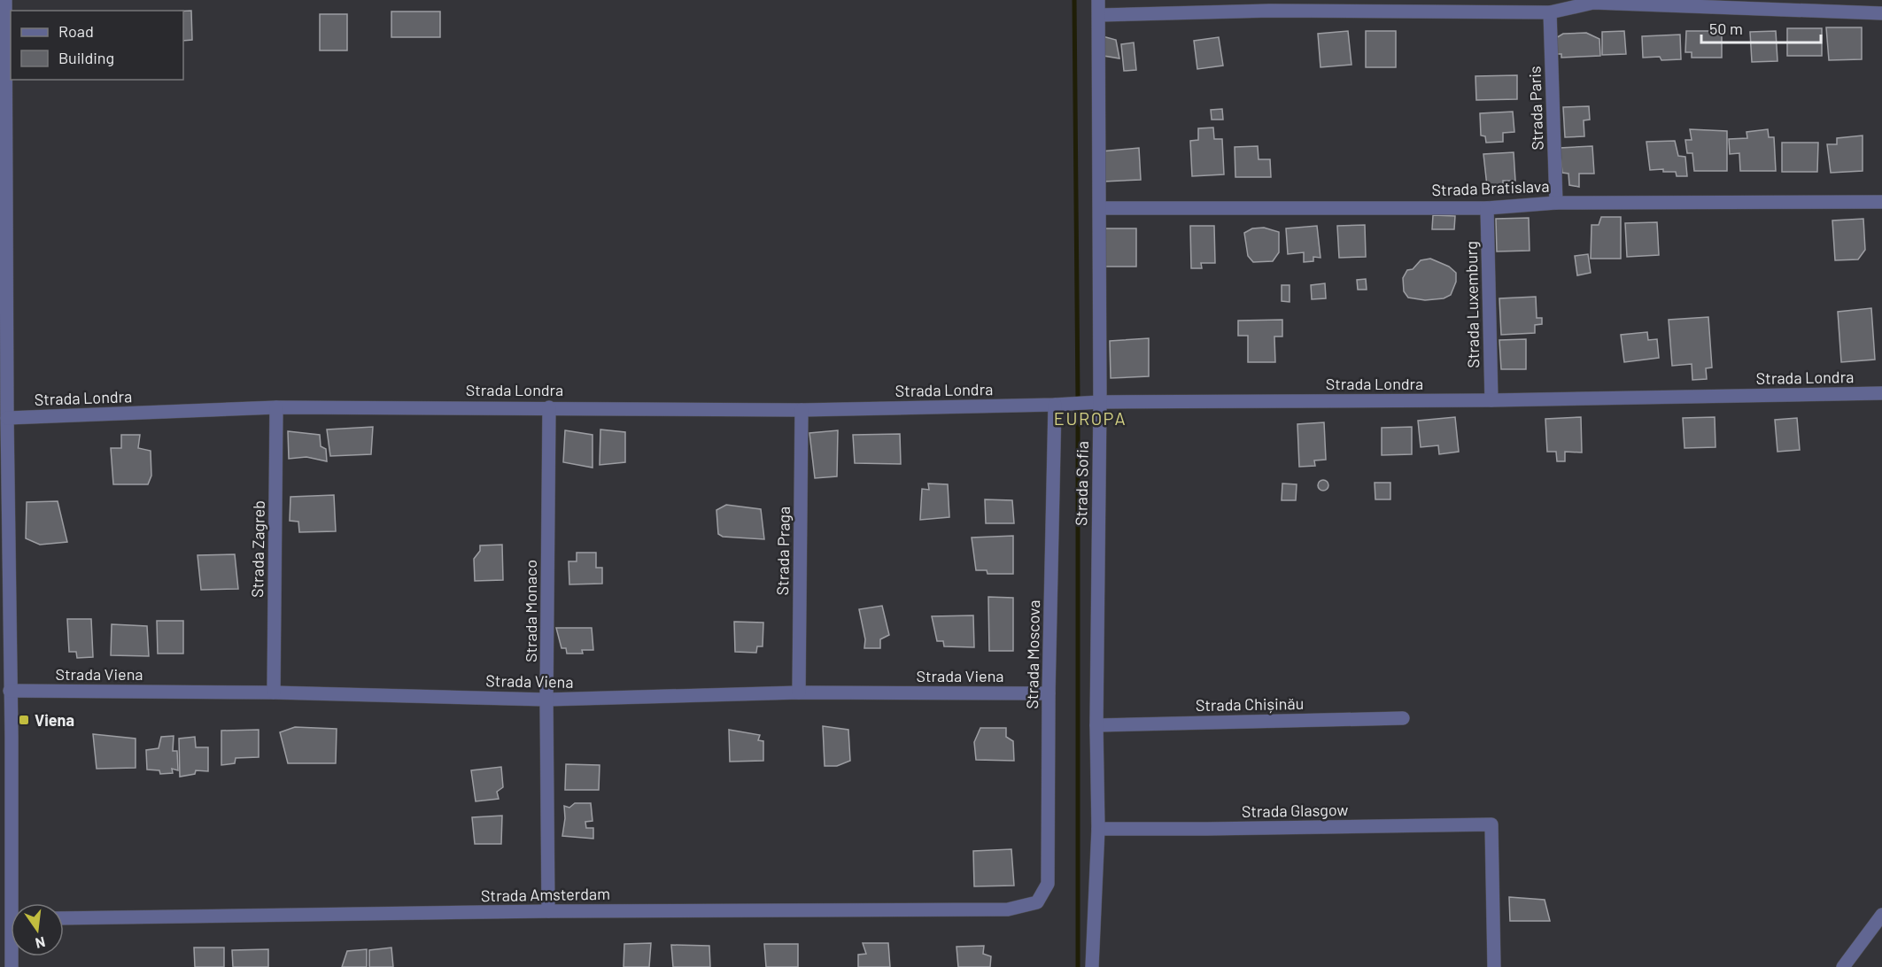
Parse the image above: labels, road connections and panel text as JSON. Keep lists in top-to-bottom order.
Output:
{
  "streets": {
    "street": [
      "Strada Paris",
      "Strada Bratislava",
      "Strada Luxemburg",
      "Strada Londra",
      "Strada Sofia",
      "Strada Zagreb",
      "Strada Praga",
      "Strada Monaco",
      "Strada Moscova",
      "Strada Viena",
      "Strada Chișinău",
      "Strada Glasgow",
      "Strada Amsterdam"
    ]
  },
  "crossings": [
    ["Strada Paris", "Strada Bratislava"],
    ["Strada Bratislava", "Strada Luxemburg"],
    ["Strada Bratislava", "Strada Sofia"],
    ["Strada Luxemburg", "Strada Londra"],
    ["Strada Londra", "Strada Sofia"],
    ["Strada Londra", "Strada Zagreb"],
    ["Strada Londra", "Strada Praga"],
    ["Strada Londra", "Strada Monaco"],
    ["Strada Londra", "Strada Moscova"],
    ["Strada Sofia", "Strada Chișinău"],
    ["Strada Sofia", "Strada Glasgow"],
    ["Strada Zagreb", "Strada Viena"],
    ["Strada Praga", "Strada Viena"],
    ["Strada Monaco", "Strada Viena"],
    ["Strada Monaco", "Strada Amsterdam"],
    ["Strada Moscova", "Strada Viena"],
    ["Strada Moscova", "Strada Amsterdam"]
  ],
  "districts": ["EUROPA"],
  "places": {
    "transit": ["Viena"]
  },
  "legend": ["Road", "Building"],
  "scale_bar": "50 m",
  "north": "bottom"
}
